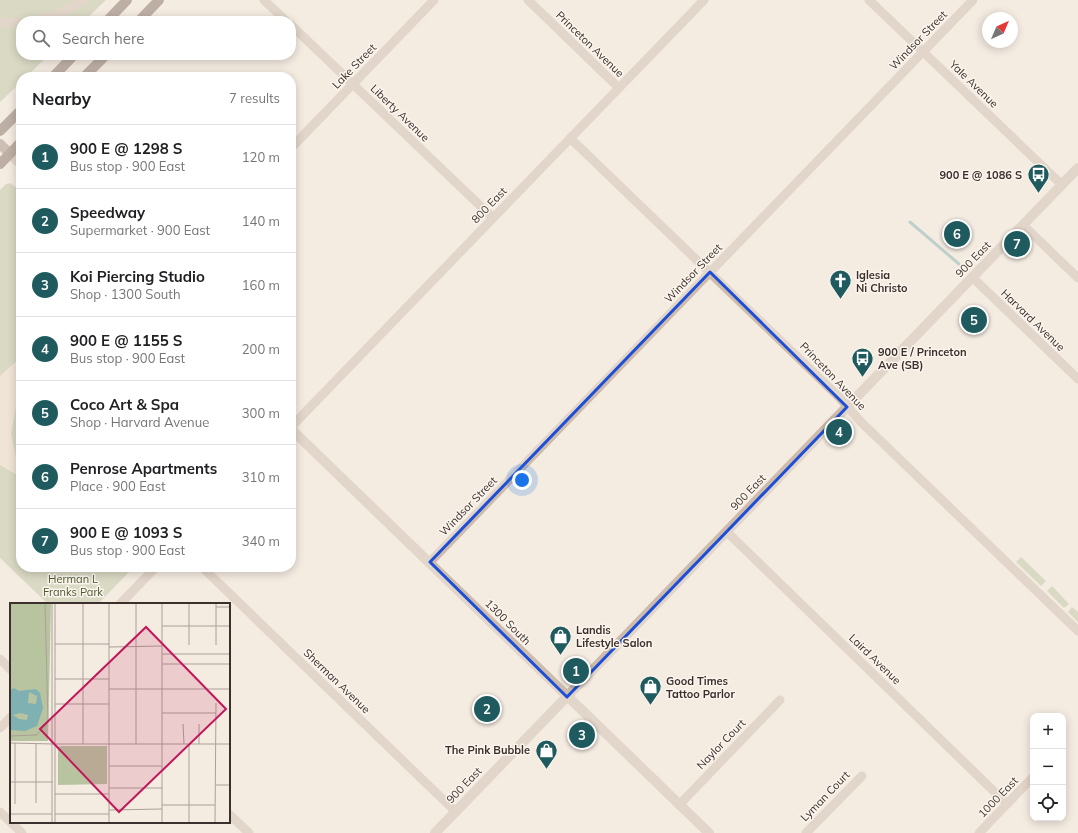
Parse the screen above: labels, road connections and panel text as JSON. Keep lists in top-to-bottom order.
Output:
{
  "streets": {
    "street": [
      "Windsor Street",
      "Princeton Avenue",
      "Lake Street",
      "Yale Avenue",
      "Liberty Avenue",
      "800 East",
      "900 East",
      "Harvard Avenue",
      "1300 South",
      "Laird Avenue",
      "Sherman Avenue",
      "Naylor Court",
      "Lyman Court",
      "1000 East"
    ]
  },
  "crossings": [
    ["Windsor Street", "Princeton Avenue"],
    ["Windsor Street", "Yale Avenue"],
    ["Windsor Street", "1300 South"],
    ["Princeton Avenue", "800 East"],
    ["Princeton Avenue", "900 East"],
    ["Lake Street", "Liberty Avenue"],
    ["Yale Avenue", "900 East"],
    ["Liberty Avenue", "800 East"],
    ["900 East", "Harvard Avenue"],
    ["900 East", "1300 South"],
    ["900 East", "Laird Avenue"],
    ["900 East", "Sherman Avenue"],
    ["1300 South", "Naylor Court"],
    ["Laird Avenue", "1000 East"]
  ],
  "parks": ["Herman L Franks Park"],
  "places": {
    "bus stop": ["900 E @ 1086 S", "900 E / Princeton Ave (SB)"],
    "church": ["Iglesia Ni Christo"],
    "shop": ["Landis Lifestyle Salon", "Good Times Tattoo Parlor", "The Pink Bubble"]
  },
  "north": "top right",
  "page": {
    "search": "Search here",
    "heading": ["Nearby", "7 results"],
    "list": [
      {
        "mark": "1",
        "name": "900 E @ 1298 S",
        "note": "Bus stop · 900 East",
        "value": "120 m"
      },
      {
        "mark": "2",
        "name": "Speedway",
        "note": "Supermarket · 900 East",
        "value": "140 m"
      },
      {
        "mark": "3",
        "name": "Koi Piercing Studio",
        "note": "Shop · 1300 South",
        "value": "160 m"
      },
      {
        "mark": "4",
        "name": "900 E @ 1155 S",
        "note": "Bus stop · 900 East",
        "value": "200 m"
      },
      {
        "mark": "5",
        "name": "Coco Art & Spa",
        "note": "Shop · Harvard Avenue",
        "value": "300 m"
      },
      {
        "mark": "6",
        "name": "Penrose Apartments",
        "note": "Place · 900 East",
        "value": "310 m"
      },
      {
        "mark": "7",
        "name": "900 E @ 1093 S",
        "note": "Bus stop · 900 East",
        "value": "340 m"
      }
    ],
    "pins": [
      "6",
      "7",
      "5",
      "4",
      "1",
      "2",
      "3"
    ],
    "map_buttons": ["+", "−"]
  }
}
